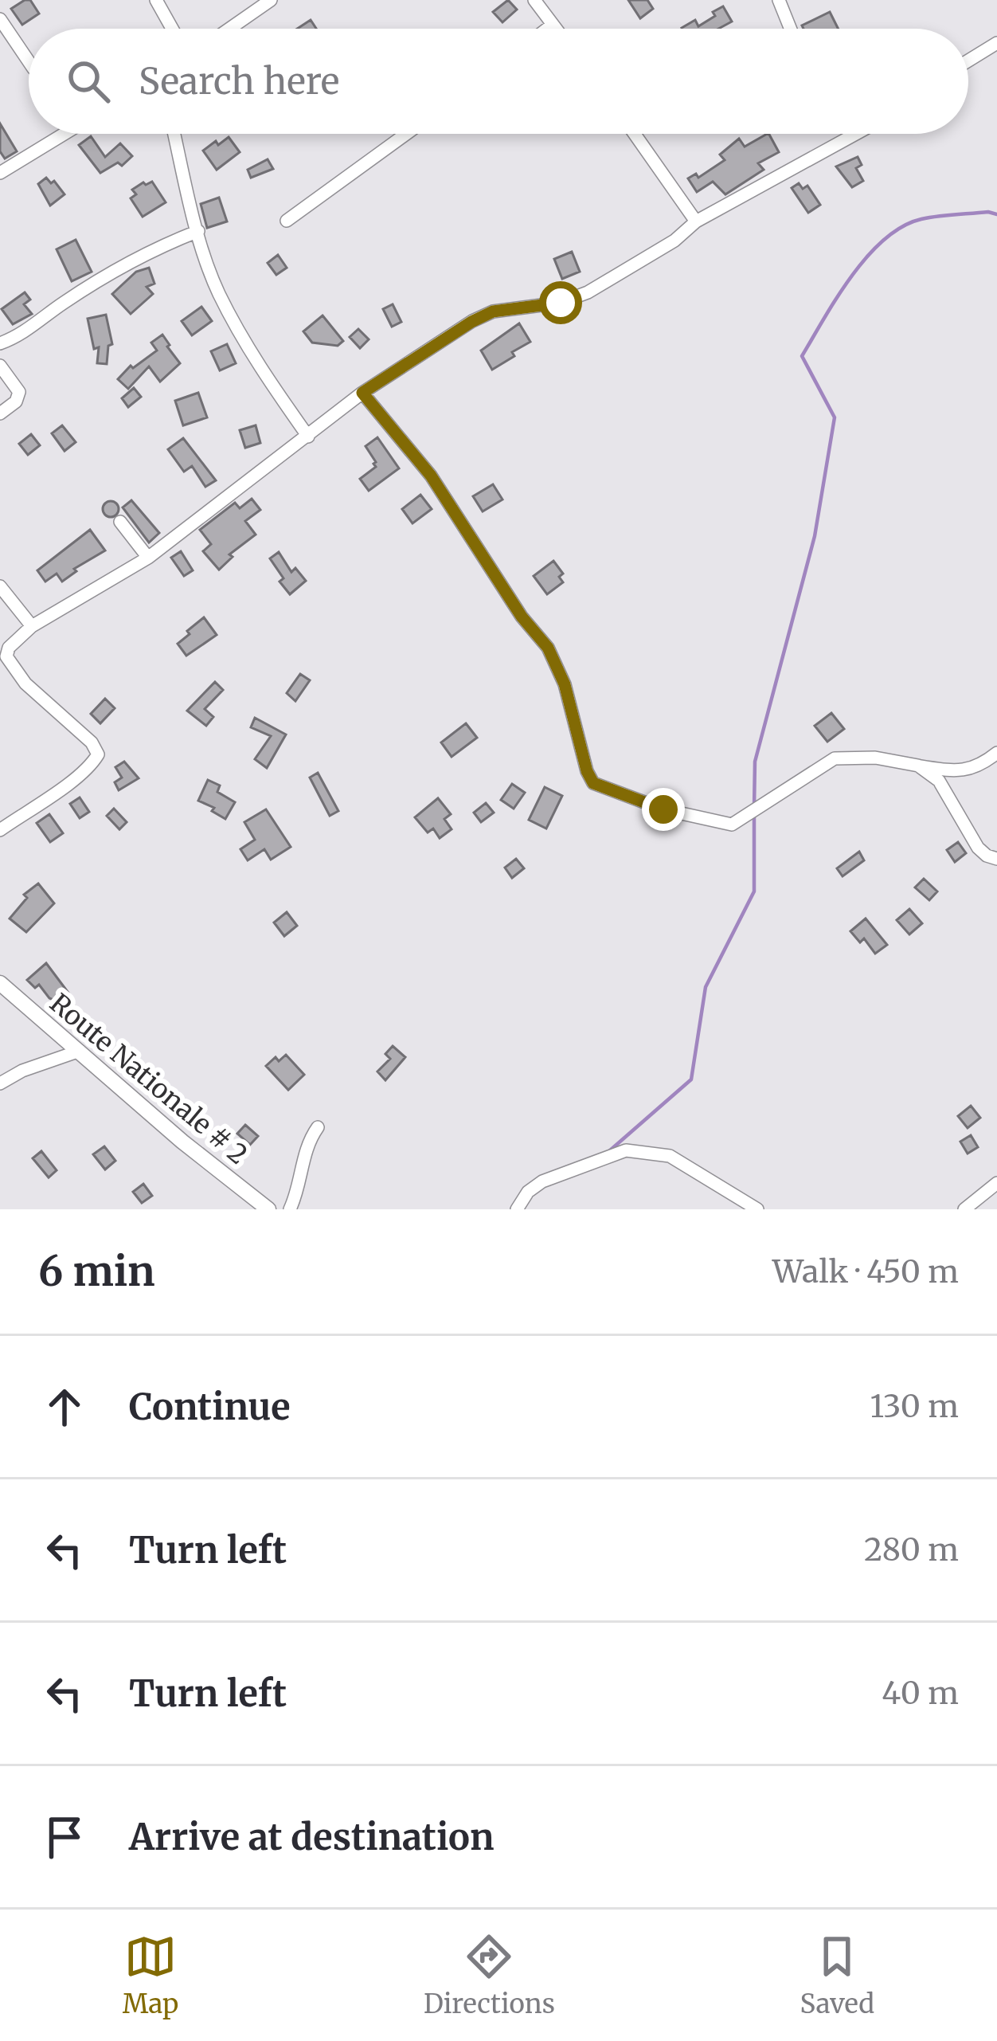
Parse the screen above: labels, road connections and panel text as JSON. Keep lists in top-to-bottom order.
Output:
{
  "streets": {
    "main road": ["Route Nationale # 2"]
  },
  "page": {
    "search": "Search here",
    "heading": ["6 min", "Walk · 450 m"],
    "list": [
      ["Continue", "130 m"],
      ["Turn left", "280 m"],
      ["Turn left", "40 m"],
      "Arrive at destination"
    ],
    "nav": ["Map", "Directions", "Saved"]
  }
}
